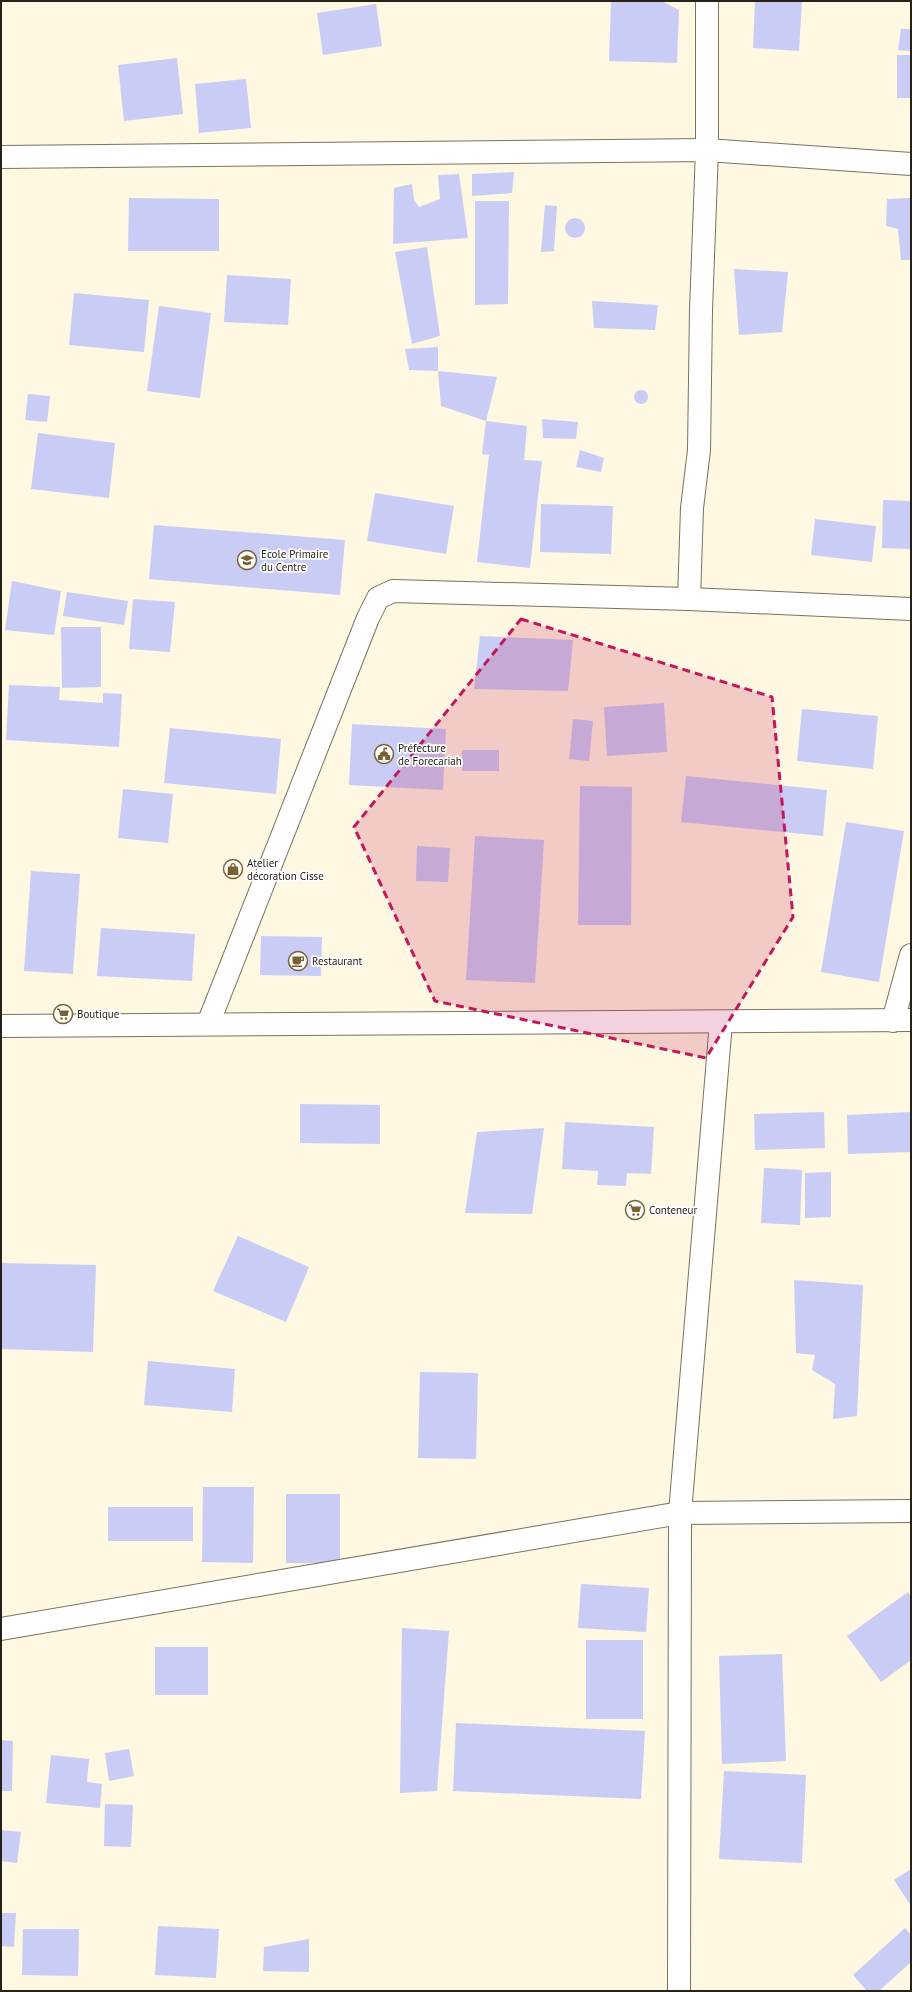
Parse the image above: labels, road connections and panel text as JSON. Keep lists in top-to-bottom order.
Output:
{
  "places": {
    "school or university": ["Ecole Primaire du Centre"],
    "public building": ["Préfecture de Forecariah"],
    "shop": ["Atelier décoration Cisse"],
    "cafe": ["Restaurant"],
    "supermarket": ["Boutique", "Conteneur"]
  }
}
